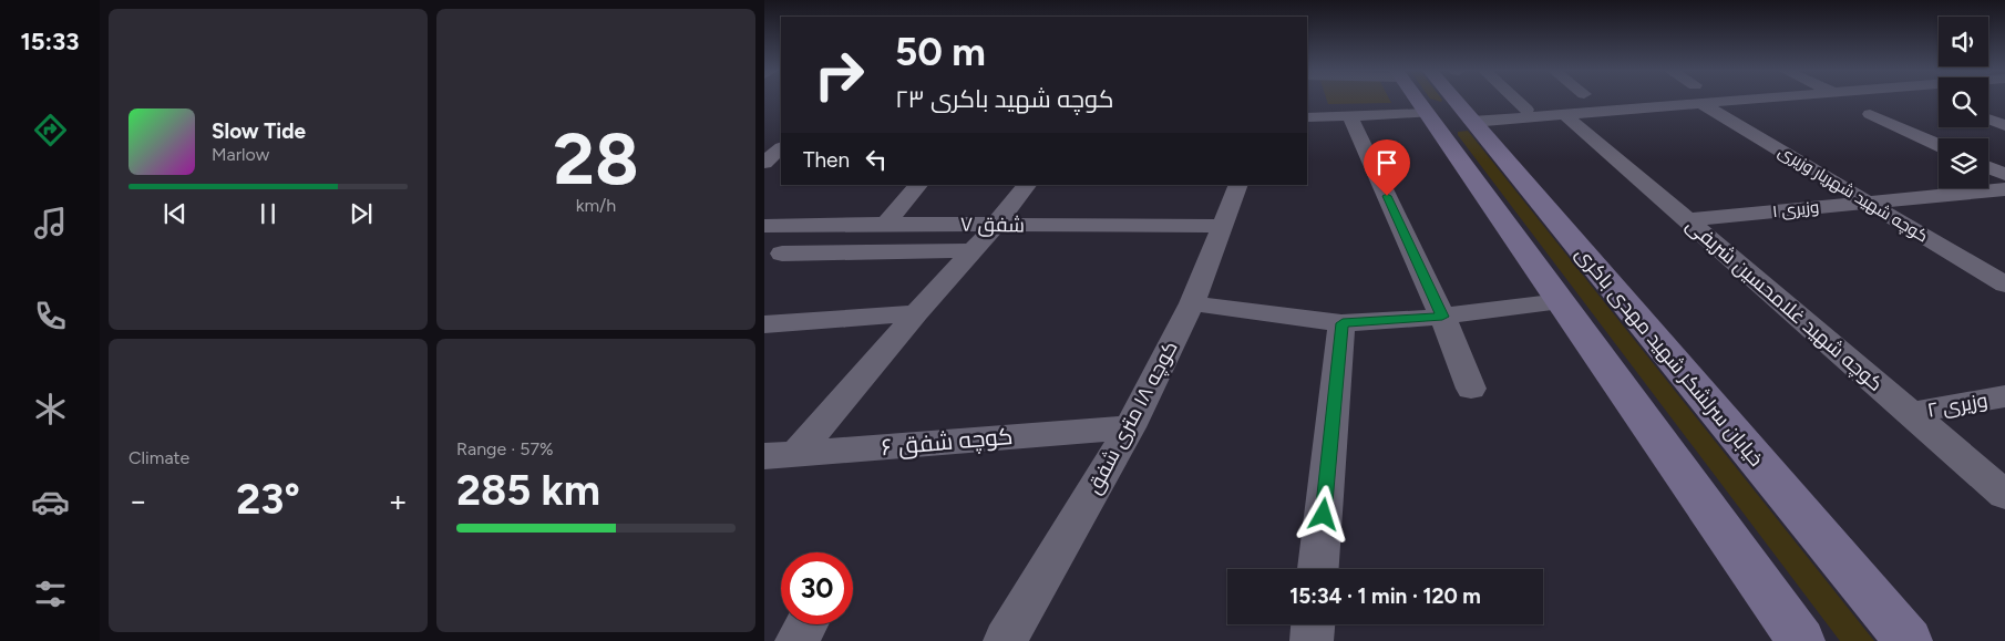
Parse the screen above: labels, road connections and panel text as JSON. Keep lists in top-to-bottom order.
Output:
{
  "streets": {
    "main road": ["خیابان سرلشکر شهید مهدی باکری"],
    "street": [
      "کوچه شهید شهریار وزیری",
      "وزیری ۱",
      "شفق ۷",
      "کوچه شهید غلامحسین شریفی",
      "وزیری ۲",
      "کوچه ۱۸ متری شفق",
      "کوچه شفق ۶"
    ]
  },
  "crossings": [
    ["کوچه شهید شهریار وزیری", "وزیری ۱"],
    ["وزیری ۱", "کوچه شهید غلامحسین شریفی"],
    ["شفق ۷", "کوچه ۱۸ متری شفق"],
    ["کوچه شهید غلامحسین شریفی", "وزیری ۲"],
    ["کوچه ۱۸ متری شفق", "کوچه شفق ۶"]
  ],
  "page": {
    "tabs": "15:33",
    "tile": [
      ["28", "km/h"],
      "Climate",
      ["Range · 57%", "285 km"]
    ],
    "turn": ["50 m", "کوچه شهید باکری ۲۳"],
    "song": ["Slow Tide", "Marlow"],
    "then": "Then",
    "heat": ["−", "23°", "+"],
    "limit": "30",
    "trip": "15:34 · 1 min · 120 m"
  }
}
